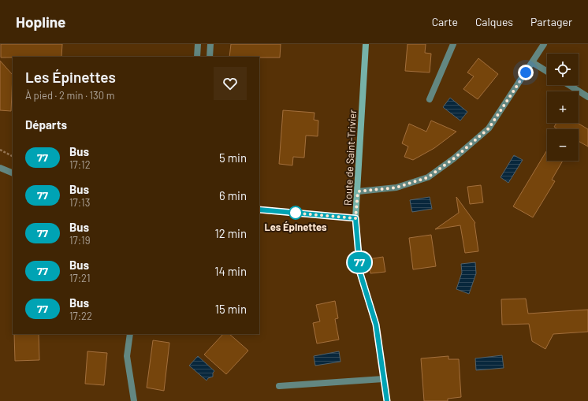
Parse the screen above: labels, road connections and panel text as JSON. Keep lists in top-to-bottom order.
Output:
{
  "streets": {
    "main road": ["Route de Saint-Trivier"]
  },
  "places": ["Les Épinettes"],
  "lines": ["bus line 77"],
  "page": {
    "header": "Hopline",
    "nav": ["Carte", "Calques", "Partager"],
    "on_map": "77",
    "map_buttons": ["+", "−"],
    "heading": [
      ["Les Épinettes", "À pied · 2 min · 130 m"],
      "Départs"
    ],
    "list": [
      {
        "mark": "77",
        "name": "Bus",
        "note": "17:12",
        "value": "5 min"
      },
      {
        "mark": "77",
        "name": "Bus",
        "note": "17:13",
        "value": "6 min"
      },
      {
        "mark": "77",
        "name": "Bus",
        "note": "17:19",
        "value": "12 min"
      },
      {
        "mark": "77",
        "name": "Bus",
        "note": "17:21",
        "value": "14 min"
      },
      {
        "mark": "77",
        "name": "Bus",
        "note": "17:22",
        "value": "15 min"
      }
    ]
  }
}
